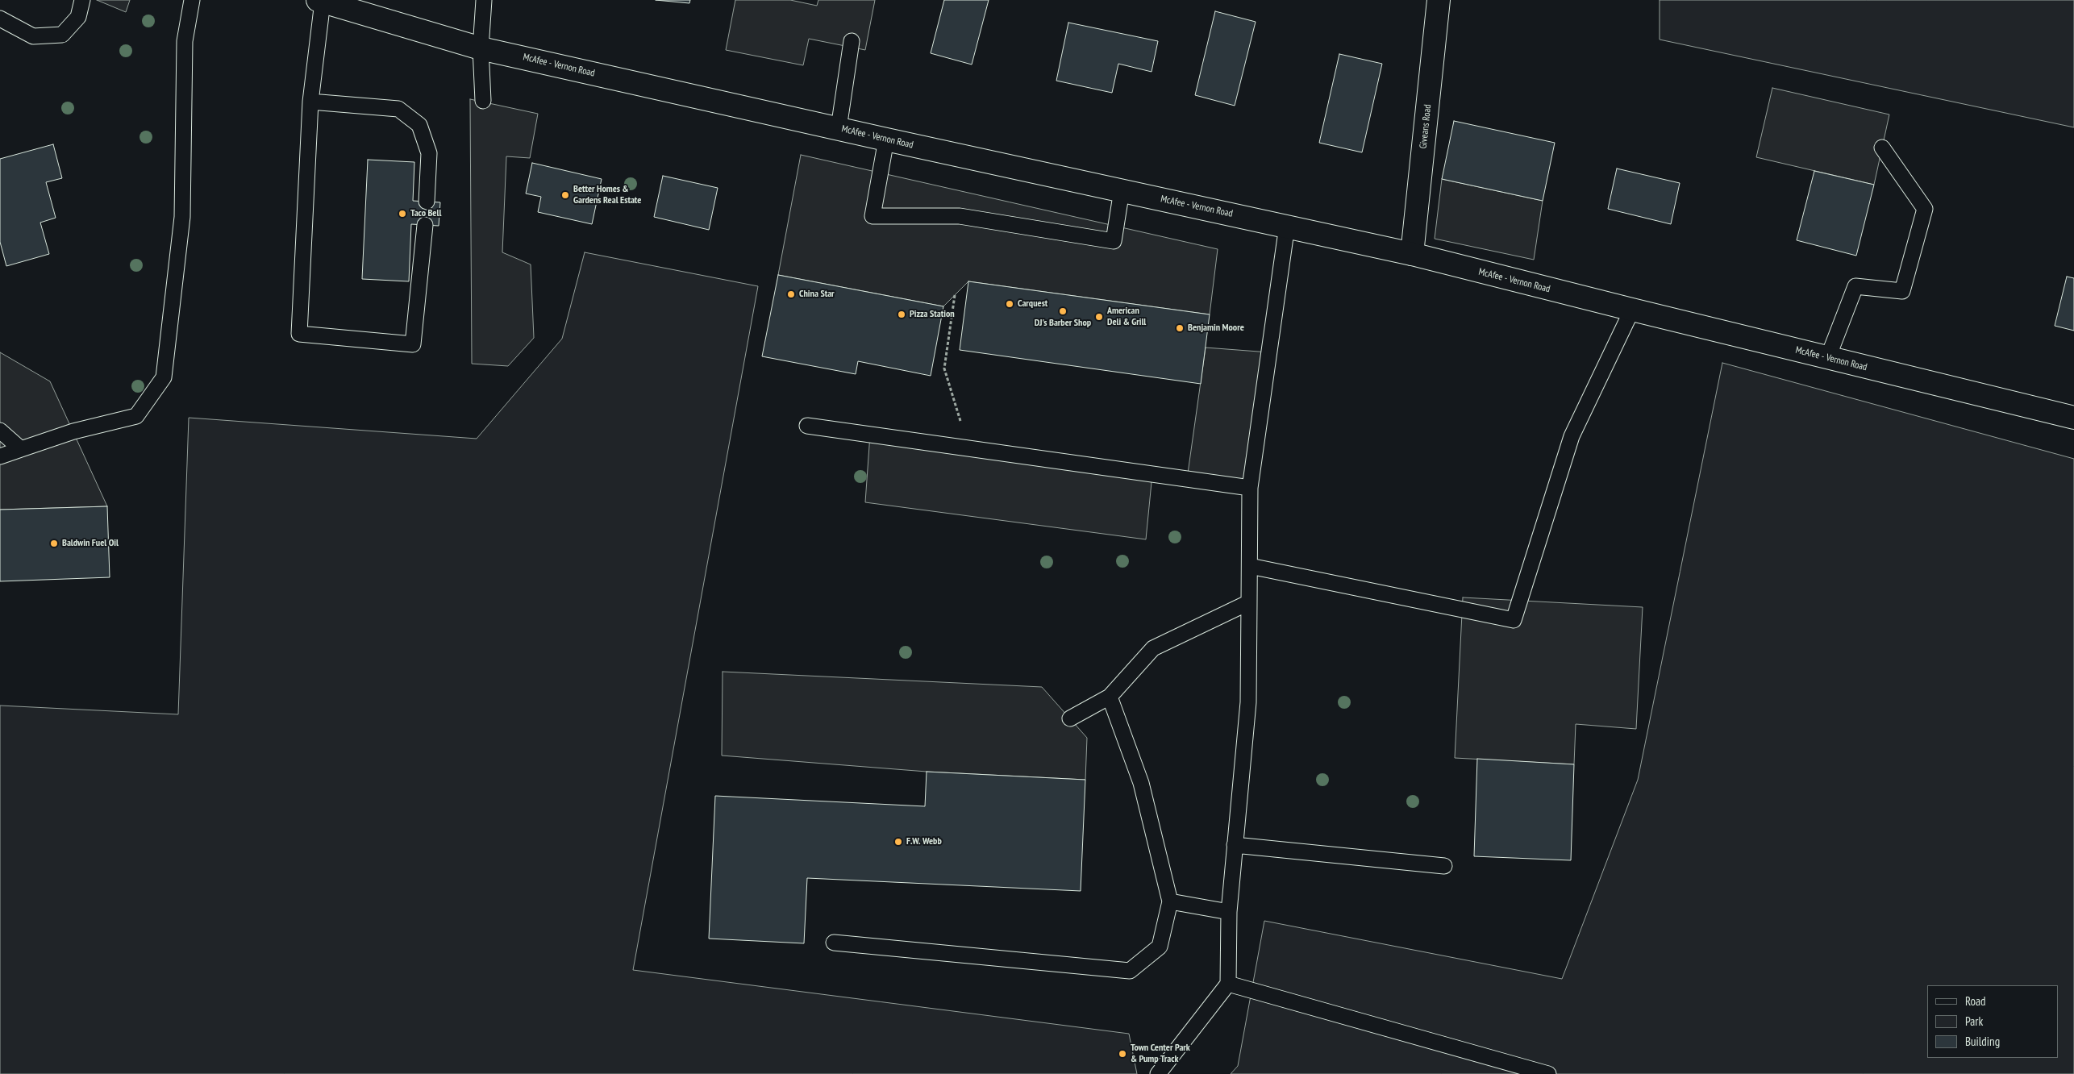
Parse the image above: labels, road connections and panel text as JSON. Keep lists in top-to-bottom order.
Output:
{
  "streets": {
    "main road": ["McAfee - Vernon Road", "Giveans Road"]
  },
  "crossings": [
    ["McAfee - Vernon Road", "Giveans Road"]
  ],
  "places": [
    "Better Homes & Gardens Real Estate",
    "Taco Bell",
    "China Star",
    "Carquest",
    "DJ's Barber Shop",
    "Pizza Station",
    "American Deli & Grill",
    "Benjamin Moore",
    "Baldwin Fuel Oil",
    "F.W. Webb",
    "Town Center Park & Pump Track"
  ],
  "legend": ["Road", "Park", "Building"]
}
